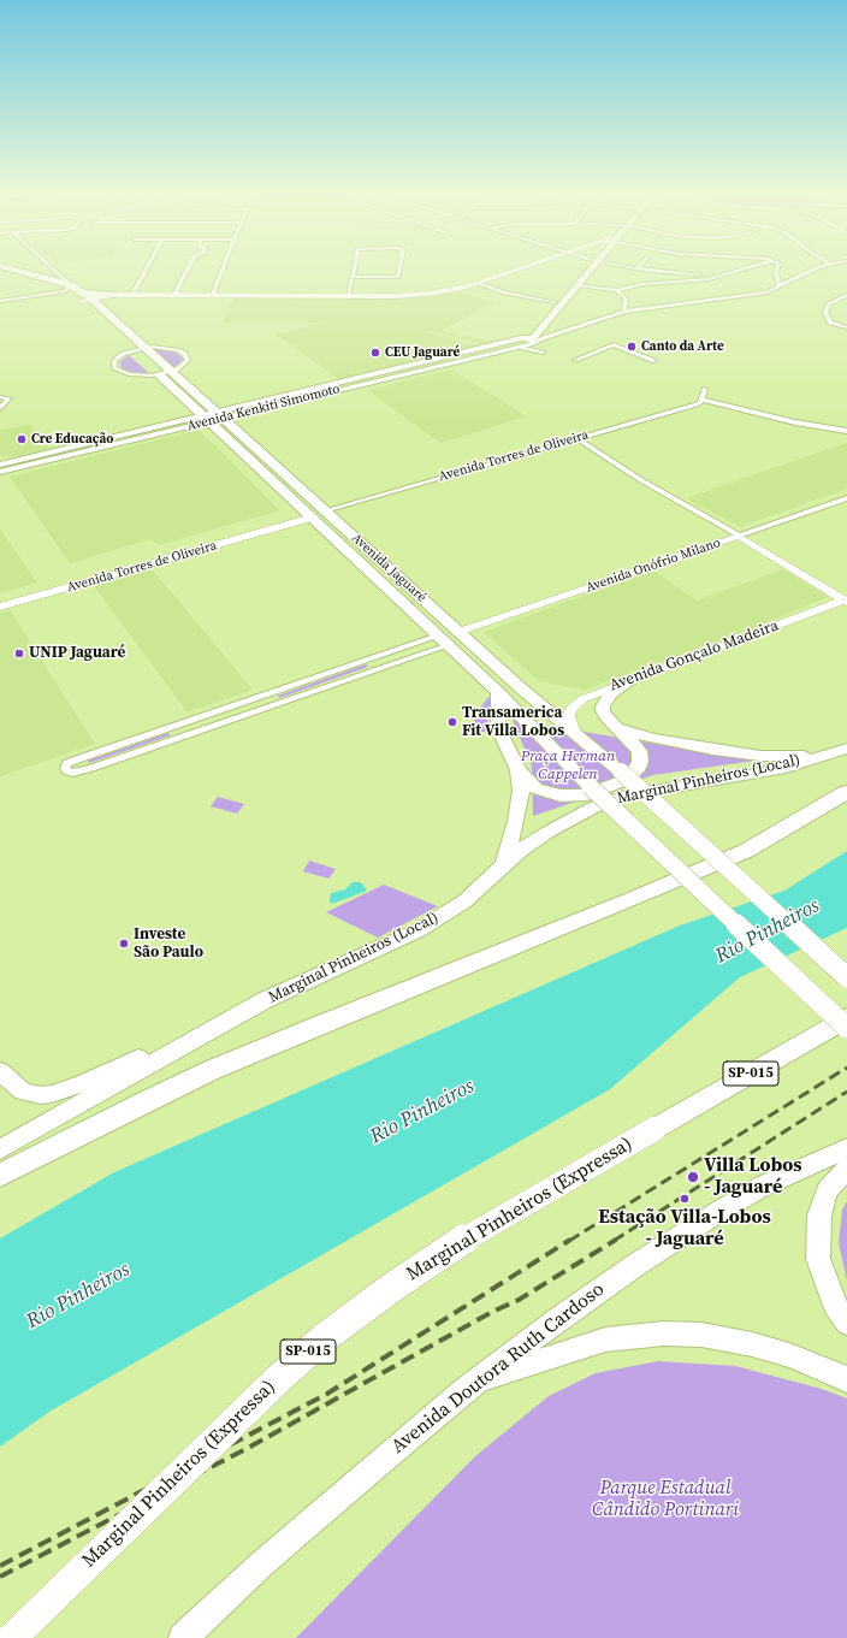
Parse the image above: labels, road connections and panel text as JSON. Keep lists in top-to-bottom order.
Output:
{
  "streets": {
    "highway": [
      "Avenida Jaguaré",
      "Marginal Pinheiros (Local)",
      "SP-015",
      "Marginal Pinheiros (Expressa)",
      "Avenida Doutora Ruth Cardoso"
    ],
    "main road": ["Avenida Kenkiti Simomoto"],
    "street": ["Avenida Torres de Oliveira", "Avenida Onófrio Milano", "Avenida Gonçalo Madeira"]
  },
  "crossings": [
    ["Avenida Kenkiti Simomoto", "Avenida Jaguaré"],
    ["Avenida Torres de Oliveira", "Avenida Jaguaré"],
    ["Avenida Onófrio Milano", "Avenida Jaguaré"],
    ["Avenida Jaguaré", "Avenida Gonçalo Madeira"]
  ],
  "water": ["Rio Pinheiros"],
  "parks": ["Praça Herman Cappelen", "Parque Estadual Cândido Portinari"],
  "places": [
    "Canto da Arte",
    "CEU Jaguaré",
    "Cre Educação",
    "UNIP Jaguaré",
    "Transamerica Fit Villa Lobos",
    "Investe São Paulo",
    "Villa Lobos - Jaguaré",
    "Estação Villa-Lobos - Jaguaré"
  ]
}
